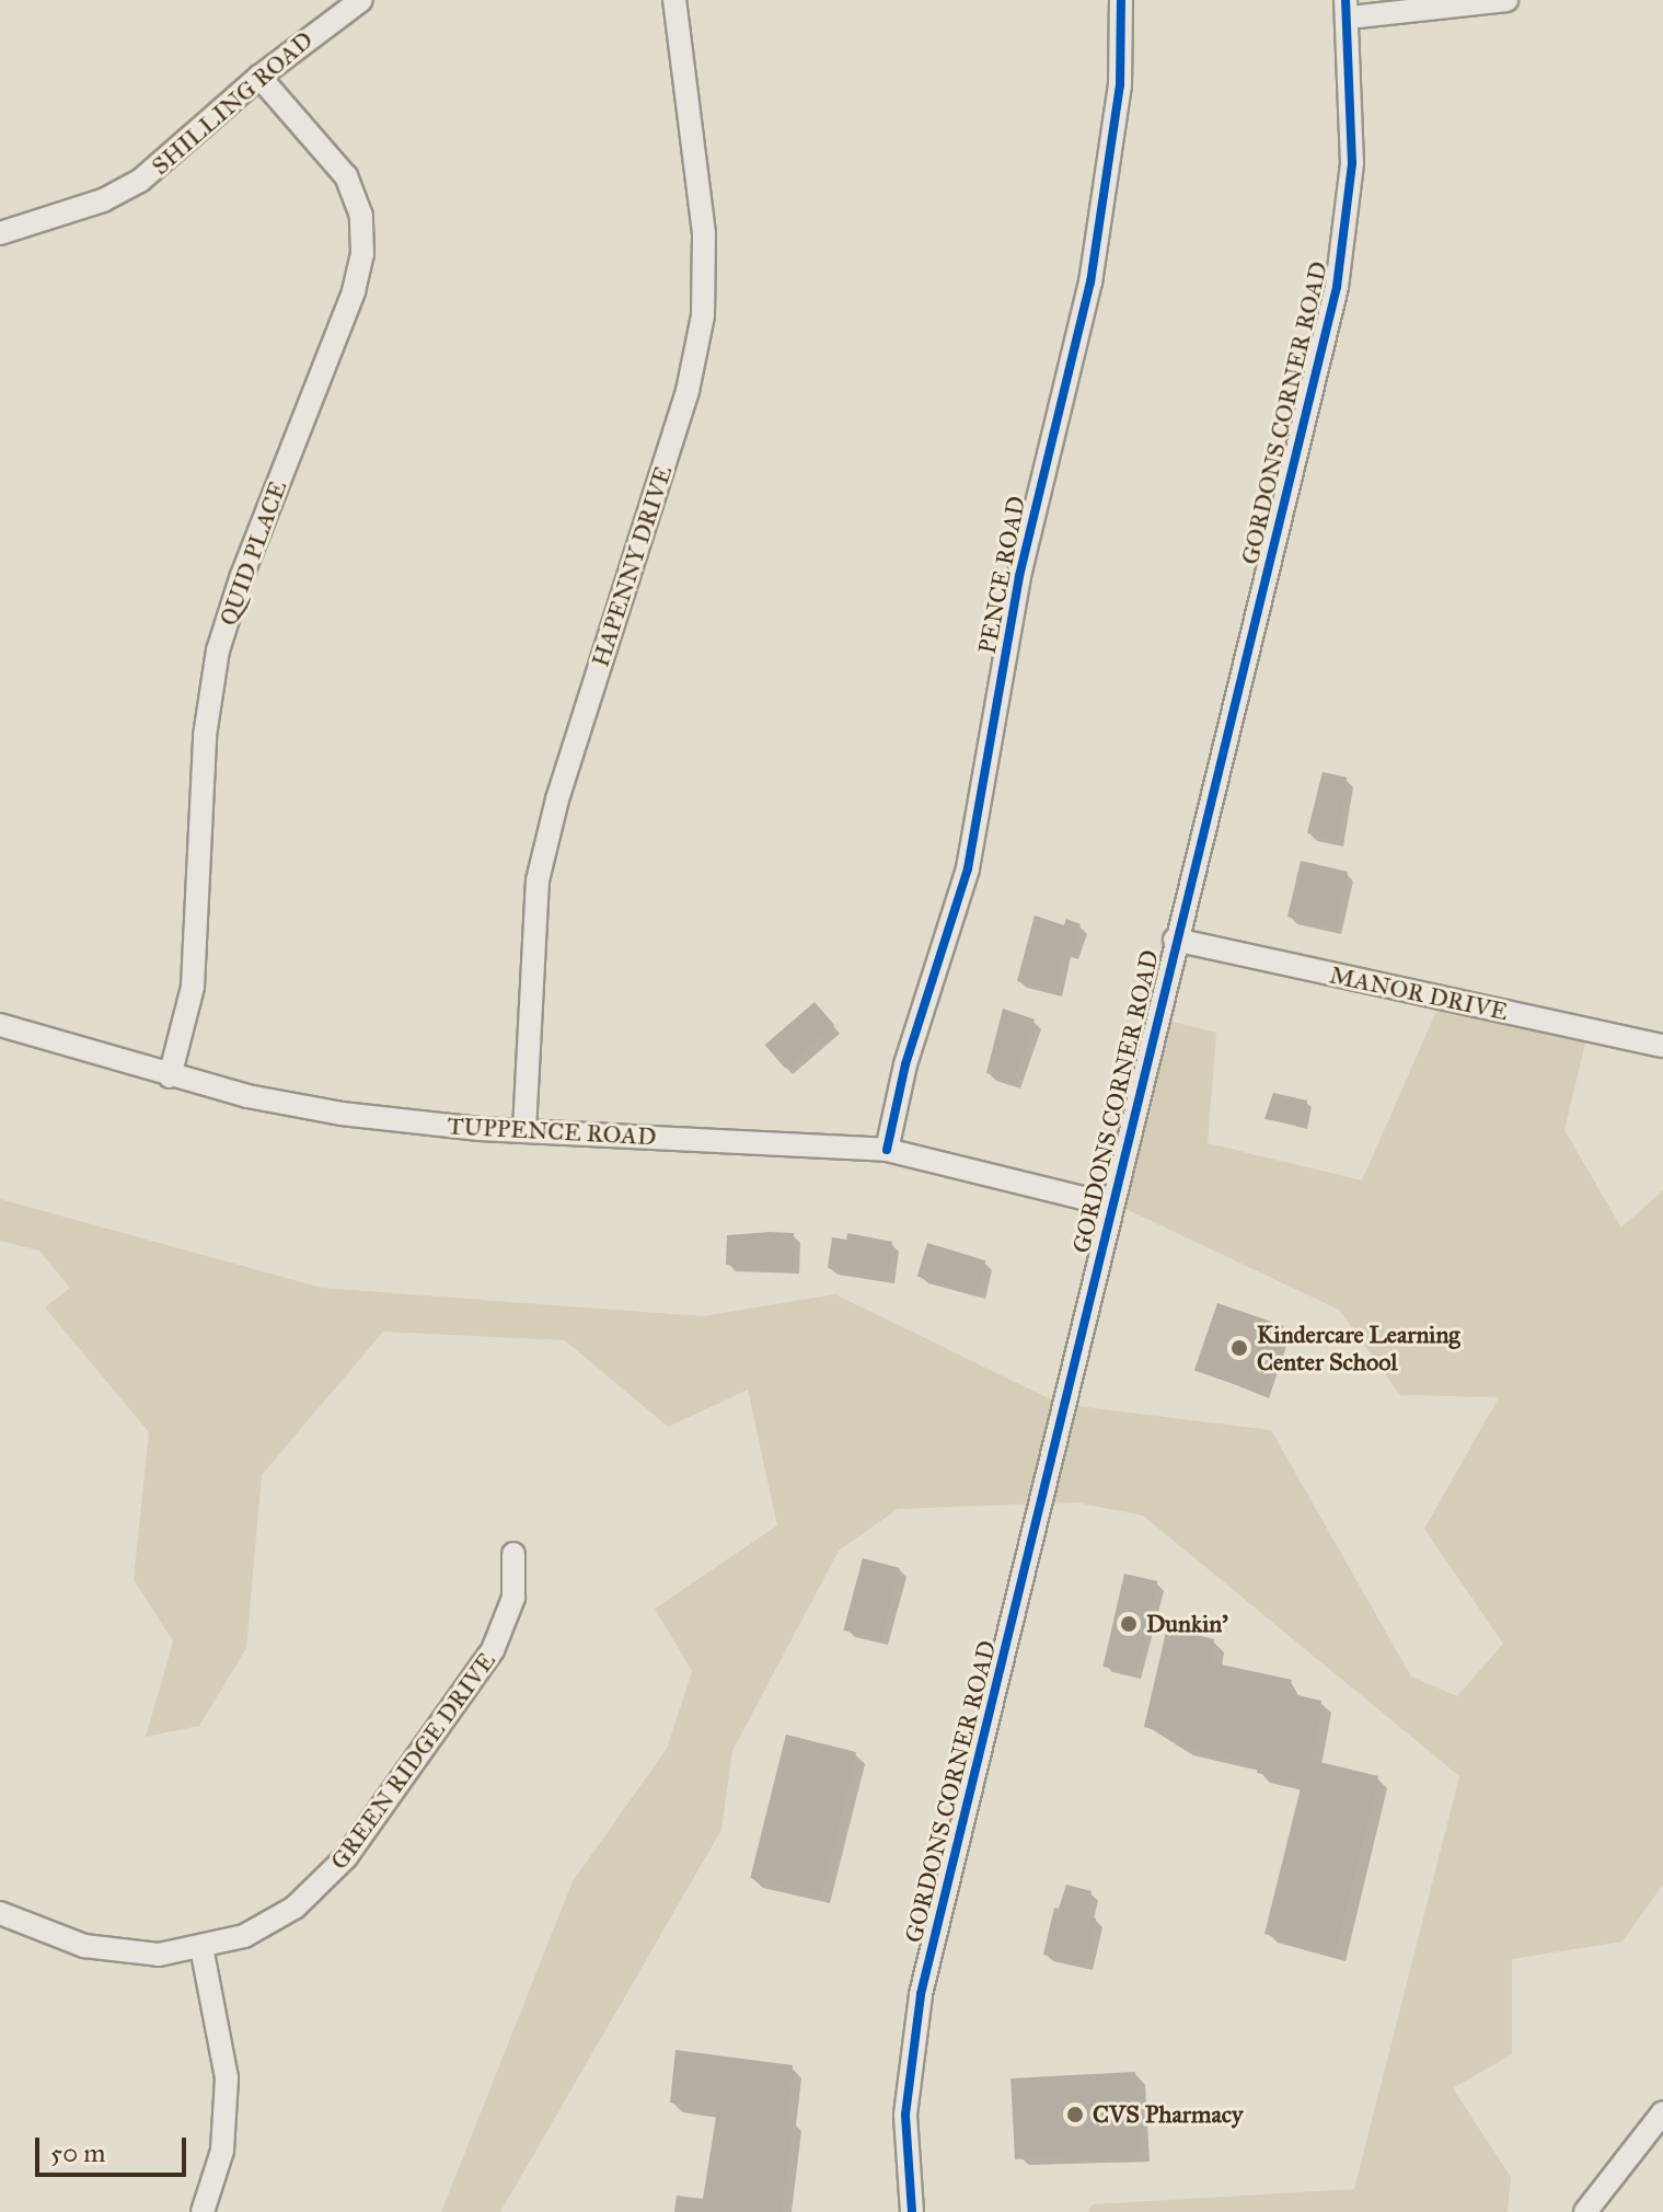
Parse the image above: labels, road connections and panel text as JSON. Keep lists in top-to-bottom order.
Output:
{
  "streets": {
    "street": [
      "SHILLING ROAD",
      "GORDONS CORNER ROAD",
      "QUID PLACE",
      "HAPENNY DRIVE",
      "PENCE ROAD",
      "MANOR DRIVE",
      "TUPPENCE ROAD",
      "GREEN RIDGE DRIVE"
    ]
  },
  "crossings": [
    ["SHILLING ROAD", "QUID PLACE"],
    ["GORDONS CORNER ROAD", "MANOR DRIVE"],
    ["GORDONS CORNER ROAD", "TUPPENCE ROAD"],
    ["QUID PLACE", "TUPPENCE ROAD"],
    ["HAPENNY DRIVE", "TUPPENCE ROAD"],
    ["PENCE ROAD", "TUPPENCE ROAD"]
  ],
  "places": ["Kindercare Learning Center School", "Dunkin'", "CVS Pharmacy"],
  "scale_bar": "50 m"
}
